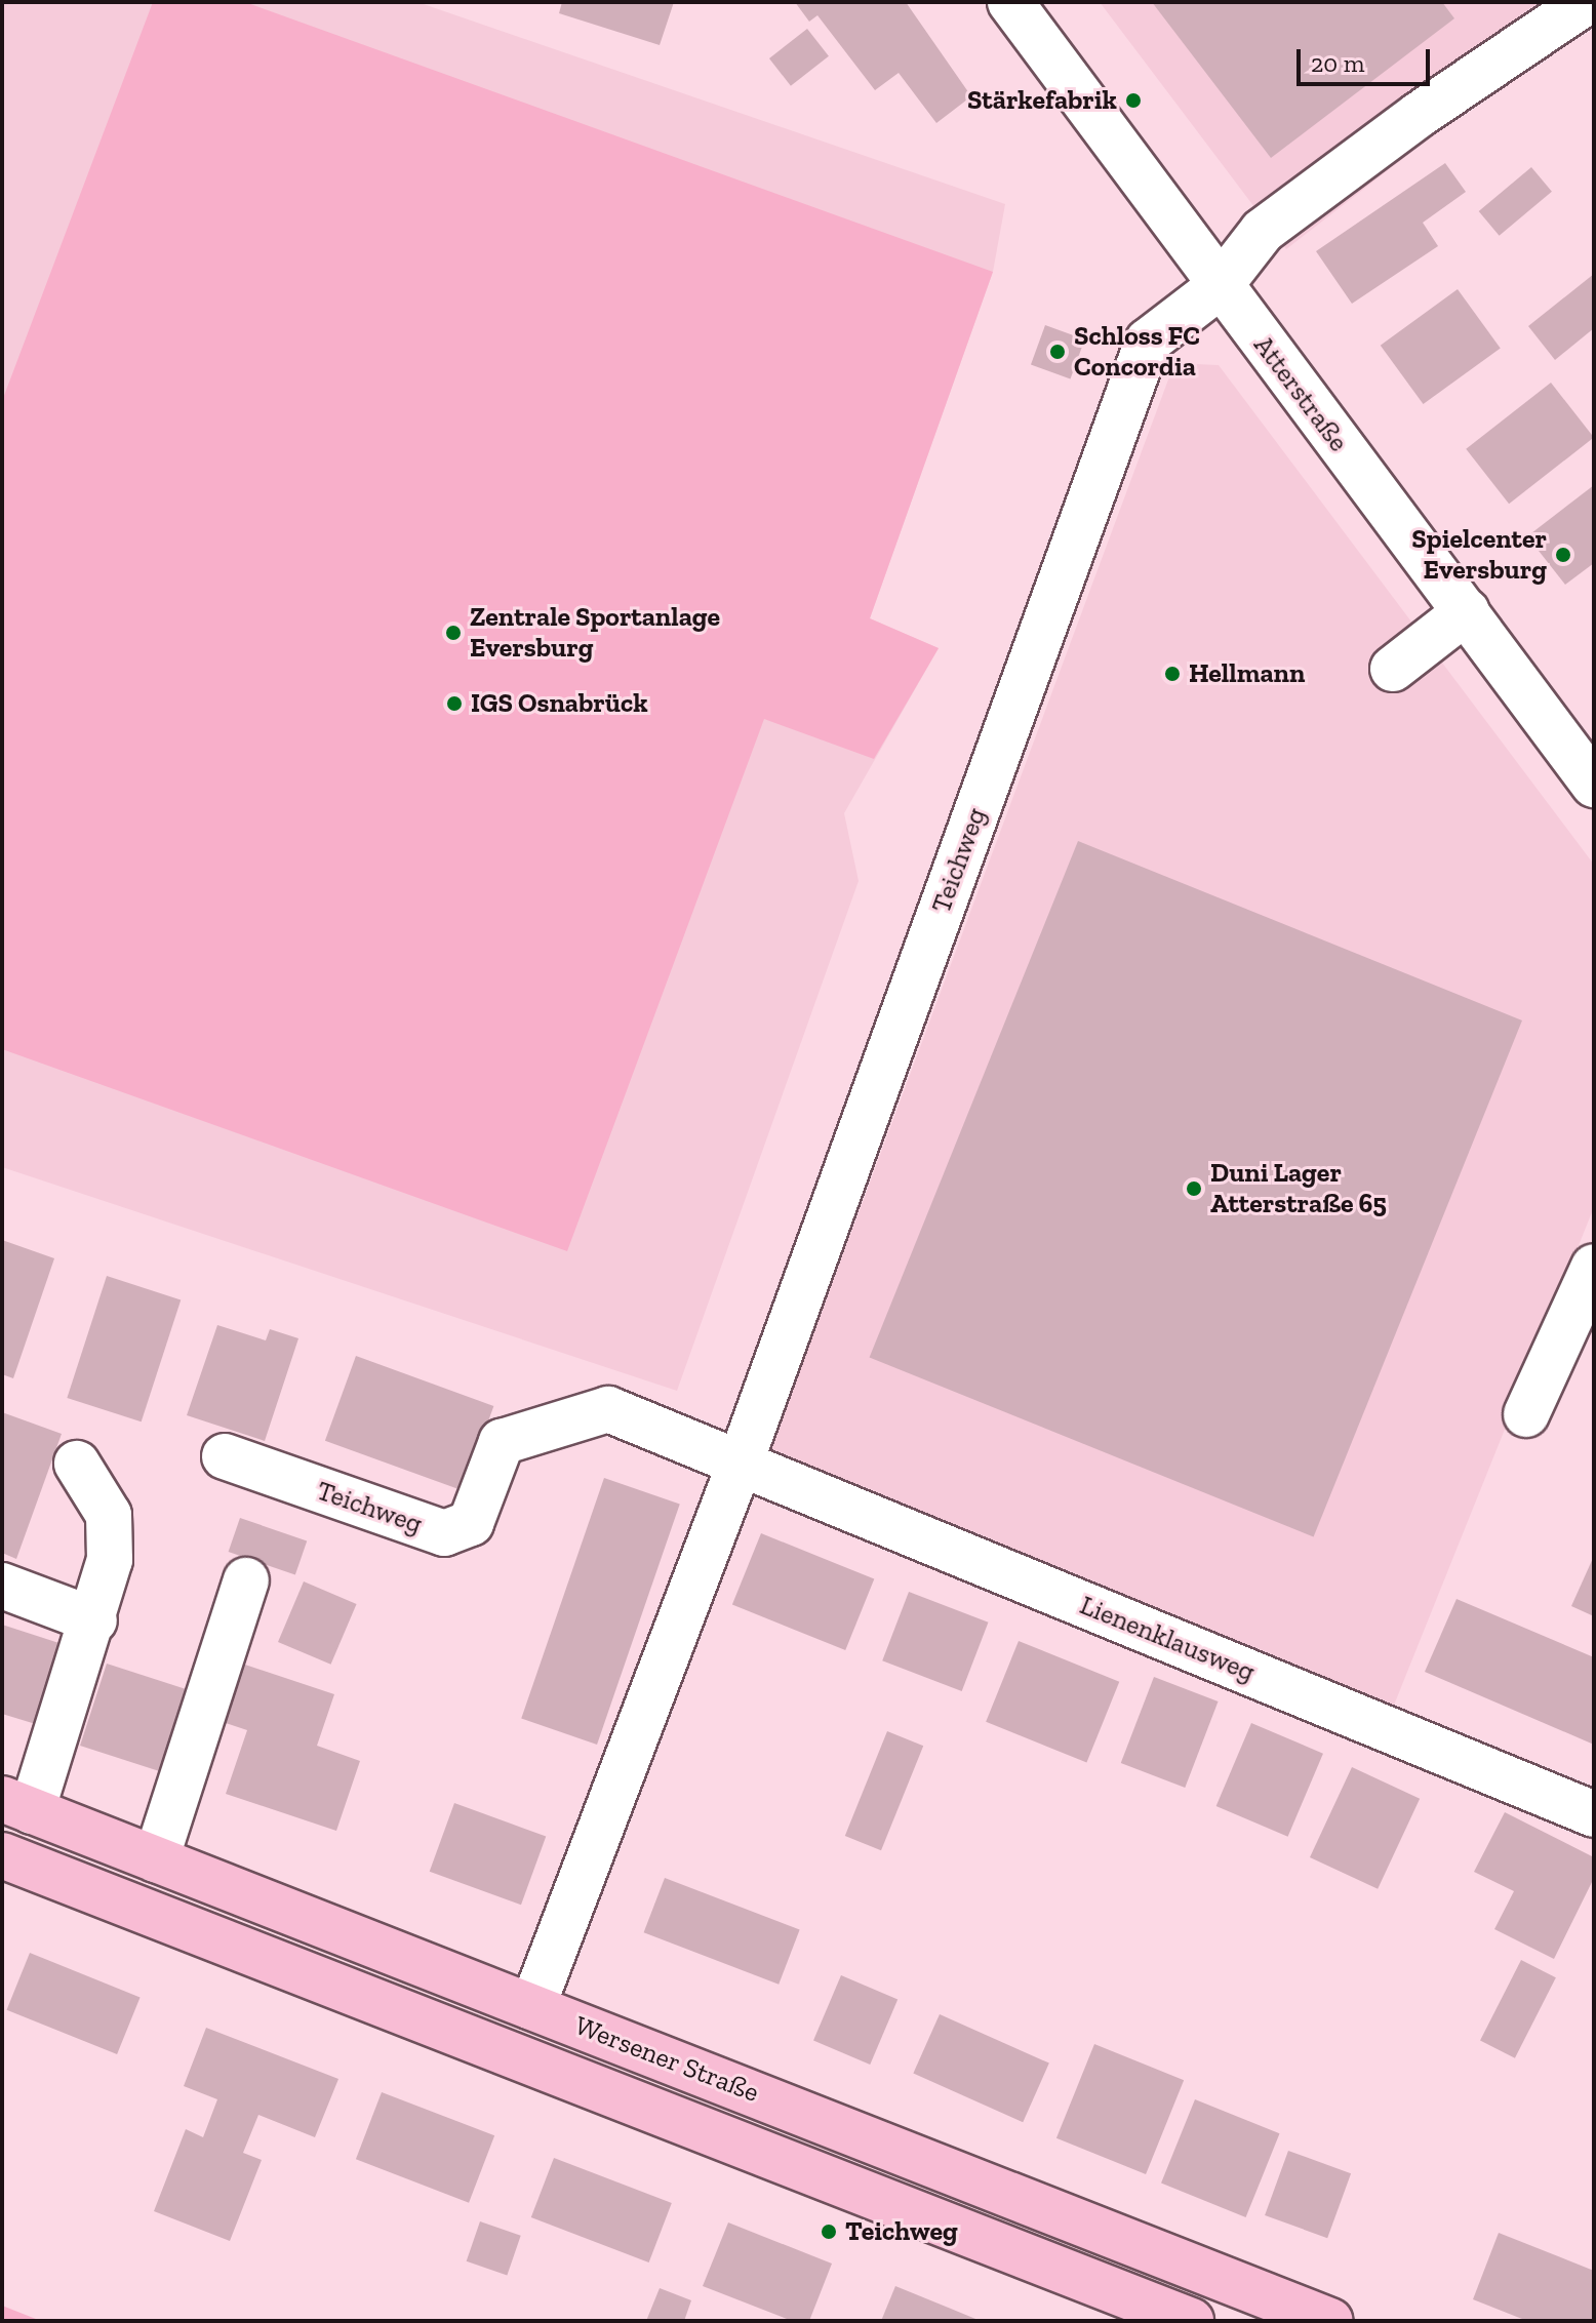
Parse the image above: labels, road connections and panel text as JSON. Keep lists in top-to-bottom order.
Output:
{
  "streets": {
    "main road": ["Wersener Straße"],
    "street": ["Atterstraße", "Teichweg", "Lienenklausweg"]
  },
  "crossings": [
    ["Atterstraße", "Teichweg"],
    ["Teichweg", "Lienenklausweg"],
    ["Teichweg", "Wersener Straße"]
  ],
  "places": [
    "Stärkefabrik",
    "Schloss FC Concordia",
    "Spielcenter Eversburg",
    "Zentrale Sportanlage Eversburg",
    "Hellmann",
    "IGS Osnabrück",
    "Duni Lager Atterstraße 65",
    "Teichweg"
  ],
  "scale_bar": "20 m"
}
